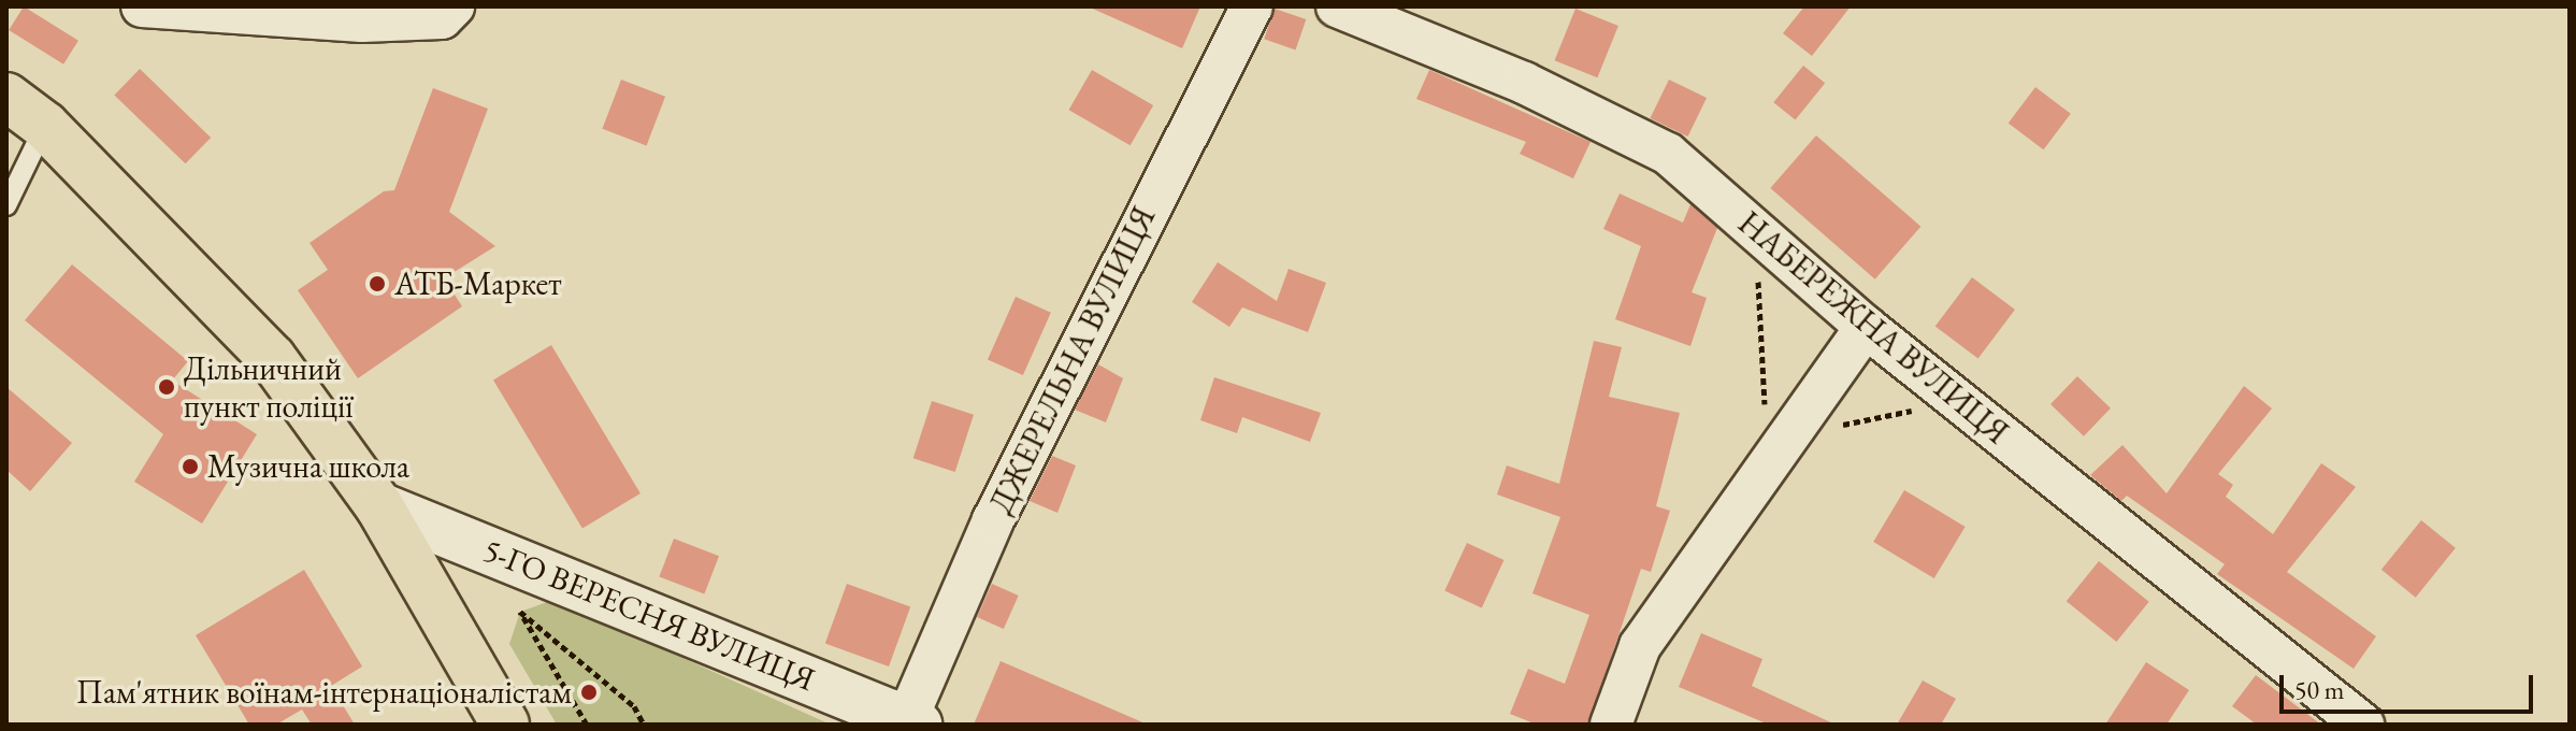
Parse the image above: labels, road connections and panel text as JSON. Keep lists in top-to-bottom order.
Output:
{
  "streets": {
    "street": ["НАБЕРЕЖНА ВУЛИЦЯ", "ДЖЕРЕЛЬНА ВУЛИЦЯ", "5-ГО ВЕРЕСНЯ ВУЛИЦЯ"]
  },
  "crossings": [
    ["ДЖЕРЕЛЬНА ВУЛИЦЯ", "5-ГО ВЕРЕСНЯ ВУЛИЦЯ"]
  ],
  "places": [
    "АТБ-Маркет",
    "Дільничний пункт поліції",
    "Музична школа",
    "Пам'ятник воїнам-інтернаціоналістам"
  ],
  "scale_bar": "50 m"
}
